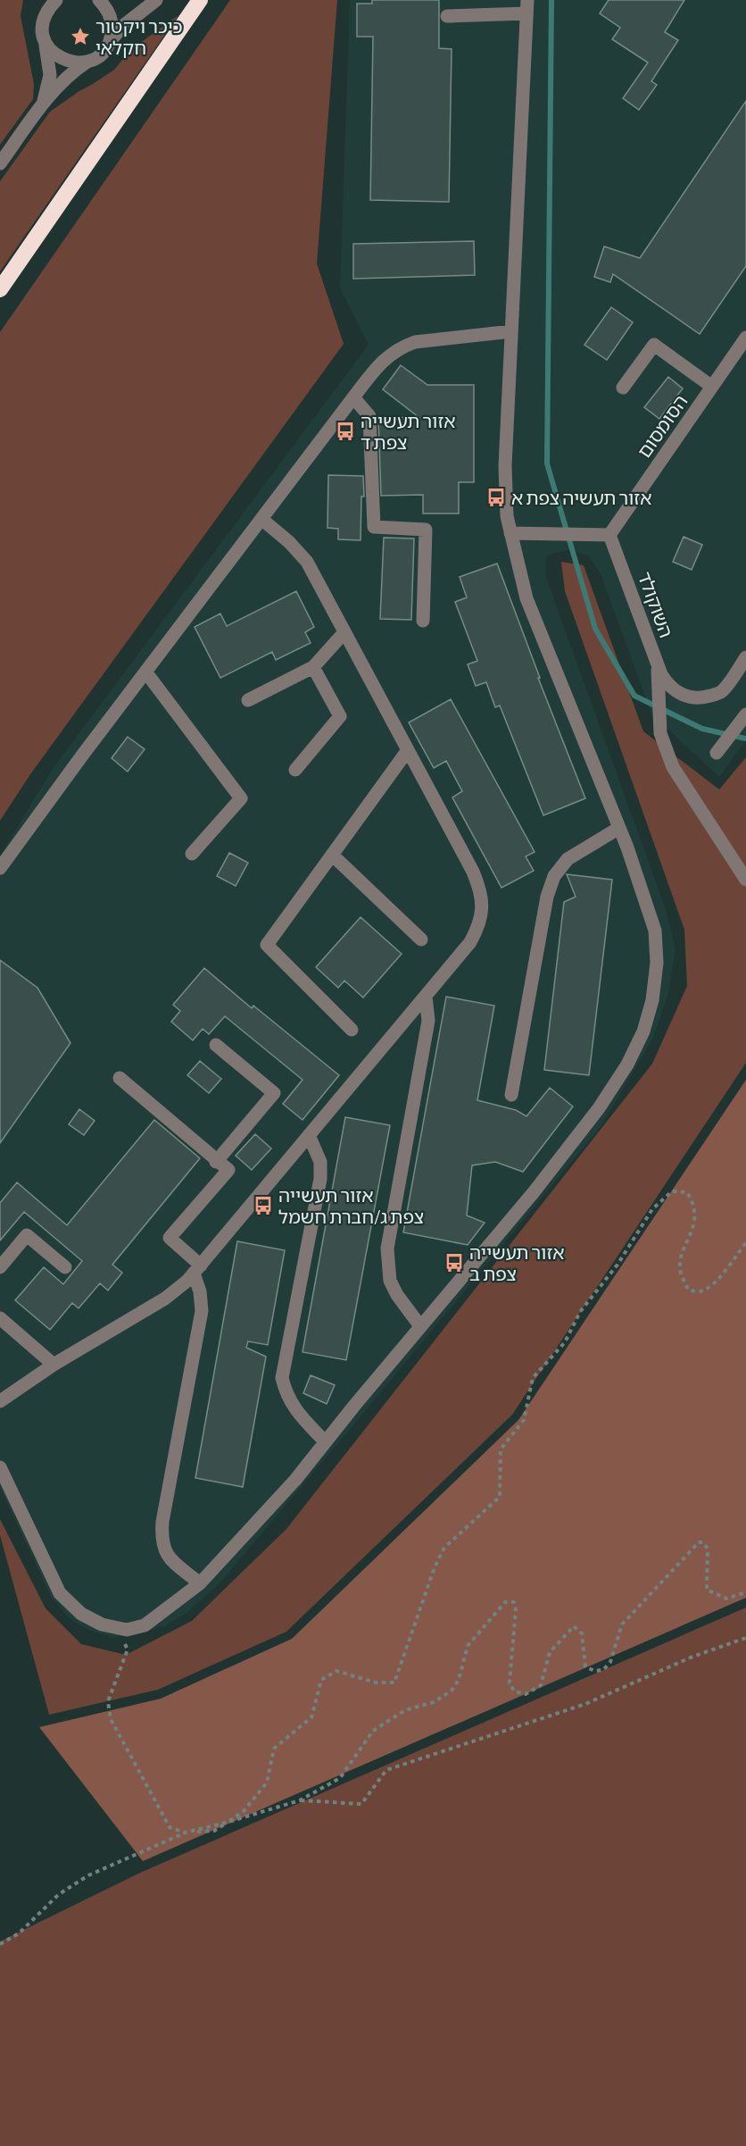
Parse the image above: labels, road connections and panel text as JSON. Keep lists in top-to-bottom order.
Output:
{
  "streets": {
    "street": ["הסומסום", "השוקולד"]
  },
  "crossings": [
    ["הסומסום", "השוקולד"]
  ],
  "places": {
    "place": ["כיכר ויקטור חקלאי"],
    "bus stop": [
      "אזור תעשייה צפת ד",
      "אזור תעשיה צפת א",
      "אזור תעשייה צפת ג/חברת חשמל",
      "אזור תעשייה צפת ב"
    ]
  }
}
